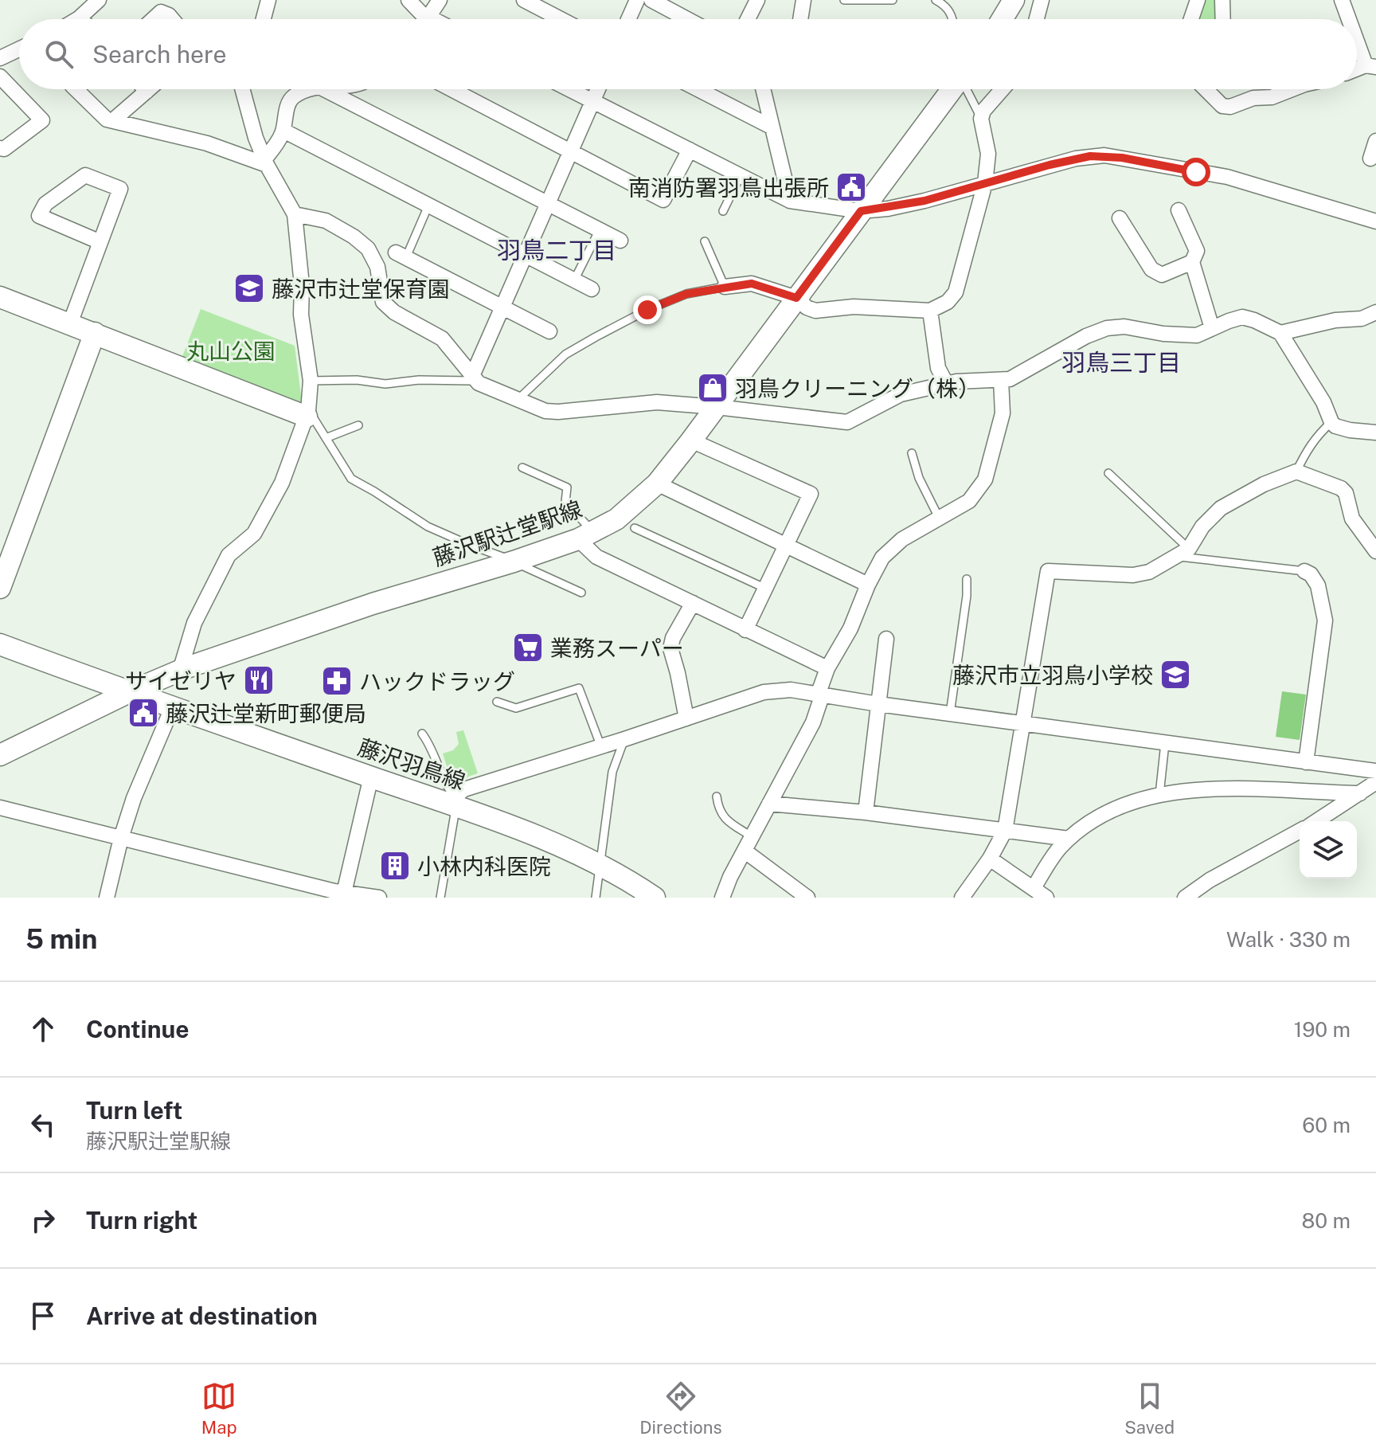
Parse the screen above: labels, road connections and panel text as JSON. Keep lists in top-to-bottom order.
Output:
{
  "streets": {
    "street": ["藤沢駅辻堂駅線", "藤沢羽鳥線"]
  },
  "crossings": [
    ["藤沢駅辻堂駅線", "藤沢羽鳥線"]
  ],
  "districts": ["羽鳥二丁目", "羽鳥三丁目"],
  "parks": ["丸山公園"],
  "places": {
    "public building": ["南消防署羽鳥出張所", "藤沢辻堂新町郵便局"],
    "school or university": ["藤沢市辻堂保育園", "藤沢市立羽鳥小学校"],
    "shop": ["羽鳥クリーニング（株）"],
    "supermarket": ["業務スーパー"],
    "restaurant": ["サイゼリヤ"],
    "pharmacy": ["ハックドラッグ"],
    "building": ["小林内科医院"]
  },
  "page": {
    "search": "Search here",
    "heading": ["5 min", "Walk · 330 m"],
    "list": [
      ["Continue", "190 m"],
      ["Turn left", "藤沢駅辻堂駅線", "60 m"],
      ["Turn right", "80 m"],
      "Arrive at destination"
    ],
    "nav": ["Map", "Directions", "Saved"]
  }
}
